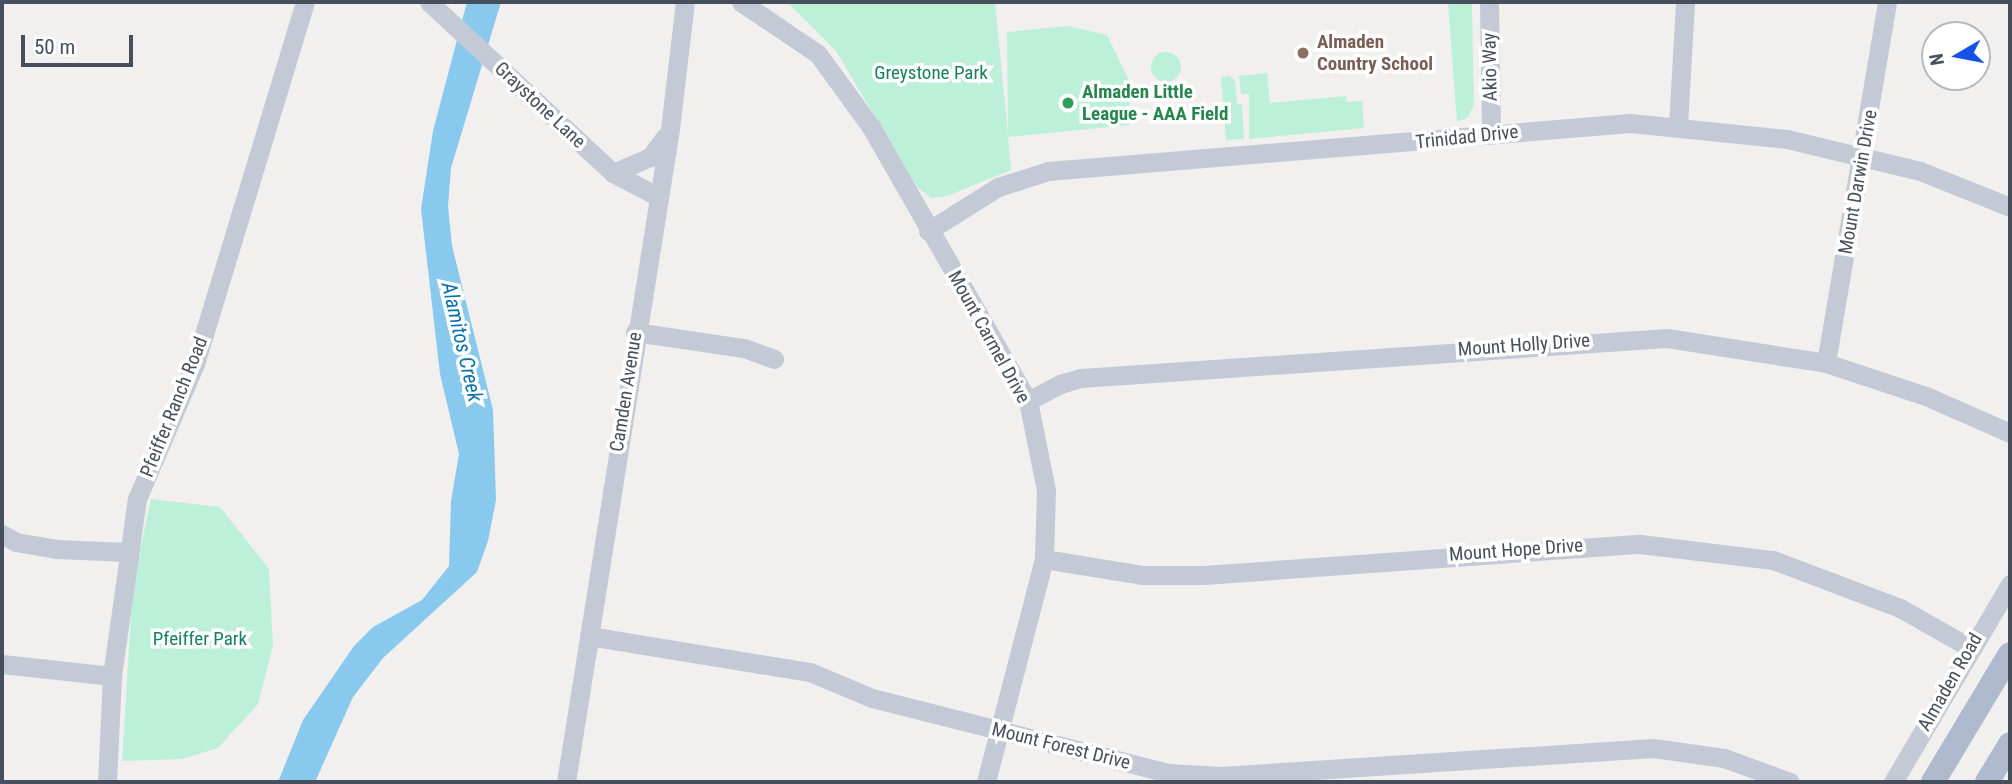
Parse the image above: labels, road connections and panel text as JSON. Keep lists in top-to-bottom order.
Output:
{
  "streets": {
    "street": [
      "Akio Way",
      "Graystone Lane",
      "Trinidad Drive",
      "Mount Darwin Drive",
      "Mount Carmel Drive",
      "Mount Holly Drive",
      "Camden Avenue",
      "Pfeiffer Ranch Road",
      "Mount Hope Drive",
      "Almaden Road",
      "Mount Forest Drive"
    ]
  },
  "crossings": [
    ["Akio Way", "Trinidad Drive"],
    ["Graystone Lane", "Camden Avenue"],
    ["Trinidad Drive", "Mount Darwin Drive"],
    ["Trinidad Drive", "Mount Carmel Drive"],
    ["Mount Darwin Drive", "Mount Holly Drive"],
    ["Mount Carmel Drive", "Mount Holly Drive"],
    ["Mount Carmel Drive", "Mount Hope Drive"],
    ["Mount Carmel Drive", "Mount Forest Drive"],
    ["Camden Avenue", "Mount Forest Drive"],
    ["Mount Hope Drive", "Almaden Road"]
  ],
  "water": ["Alamitos Creek"],
  "parks": ["Greystone Park", "Pfeiffer Park"],
  "places": ["Almaden Country School", "Almaden Little League - AAA Field"],
  "scale_bar": "50 m",
  "north": "left"
}
